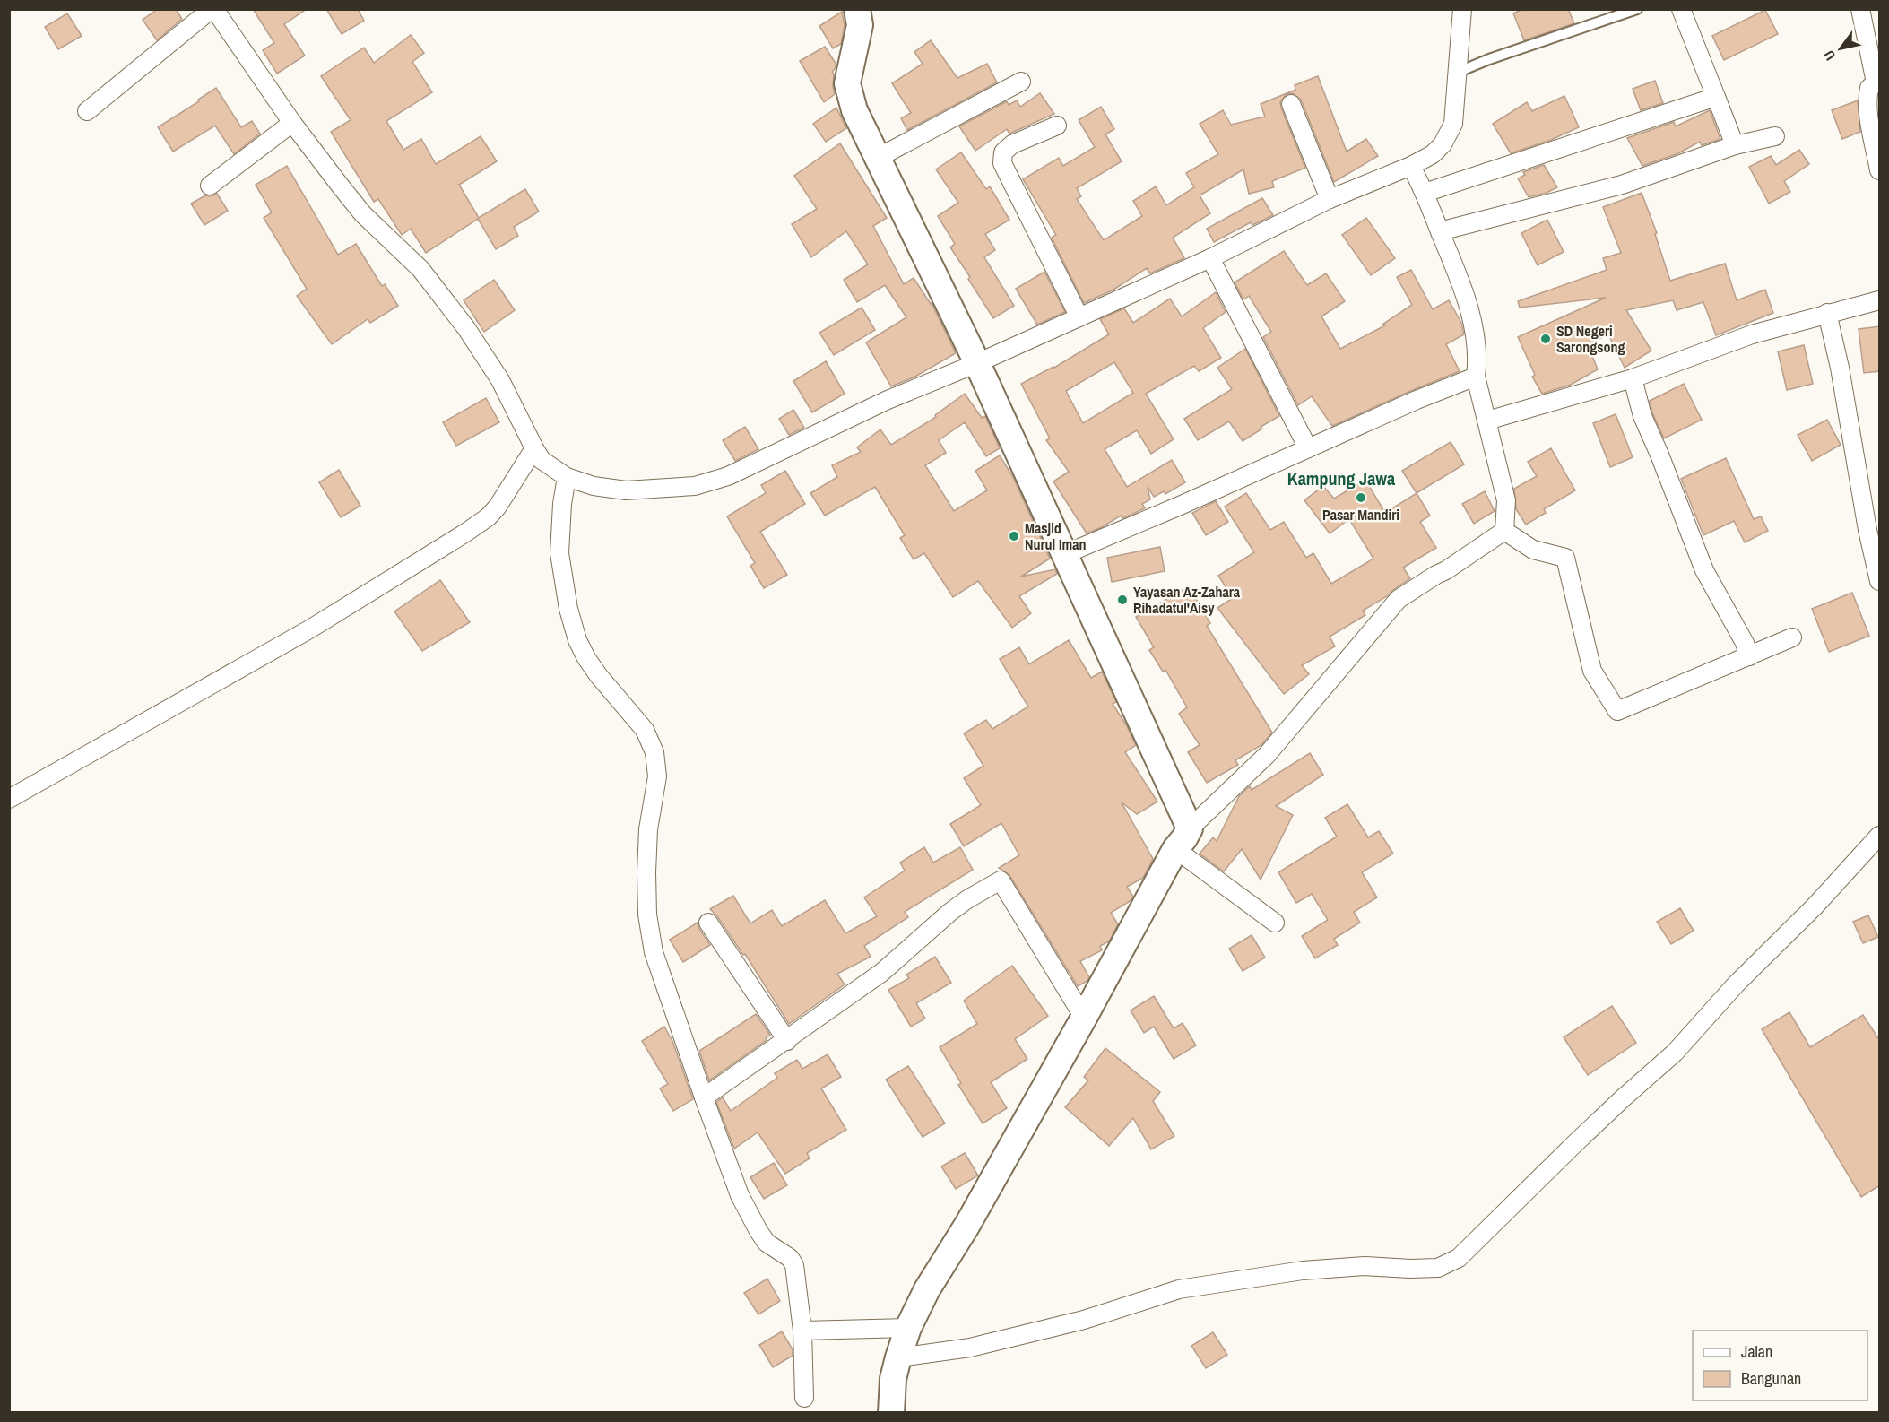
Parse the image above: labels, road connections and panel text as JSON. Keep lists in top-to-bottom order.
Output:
{
  "districts": ["Kampung Jawa"],
  "places": [
    "SD Negeri Sarongsong",
    "Pasar Mandiri",
    "Masjid Nurul Iman",
    "Yayasan Az-Zahara Rihadatul'Aisy"
  ],
  "legend": ["Jalan", "Bangunan"],
  "north": "bottom left"
}
